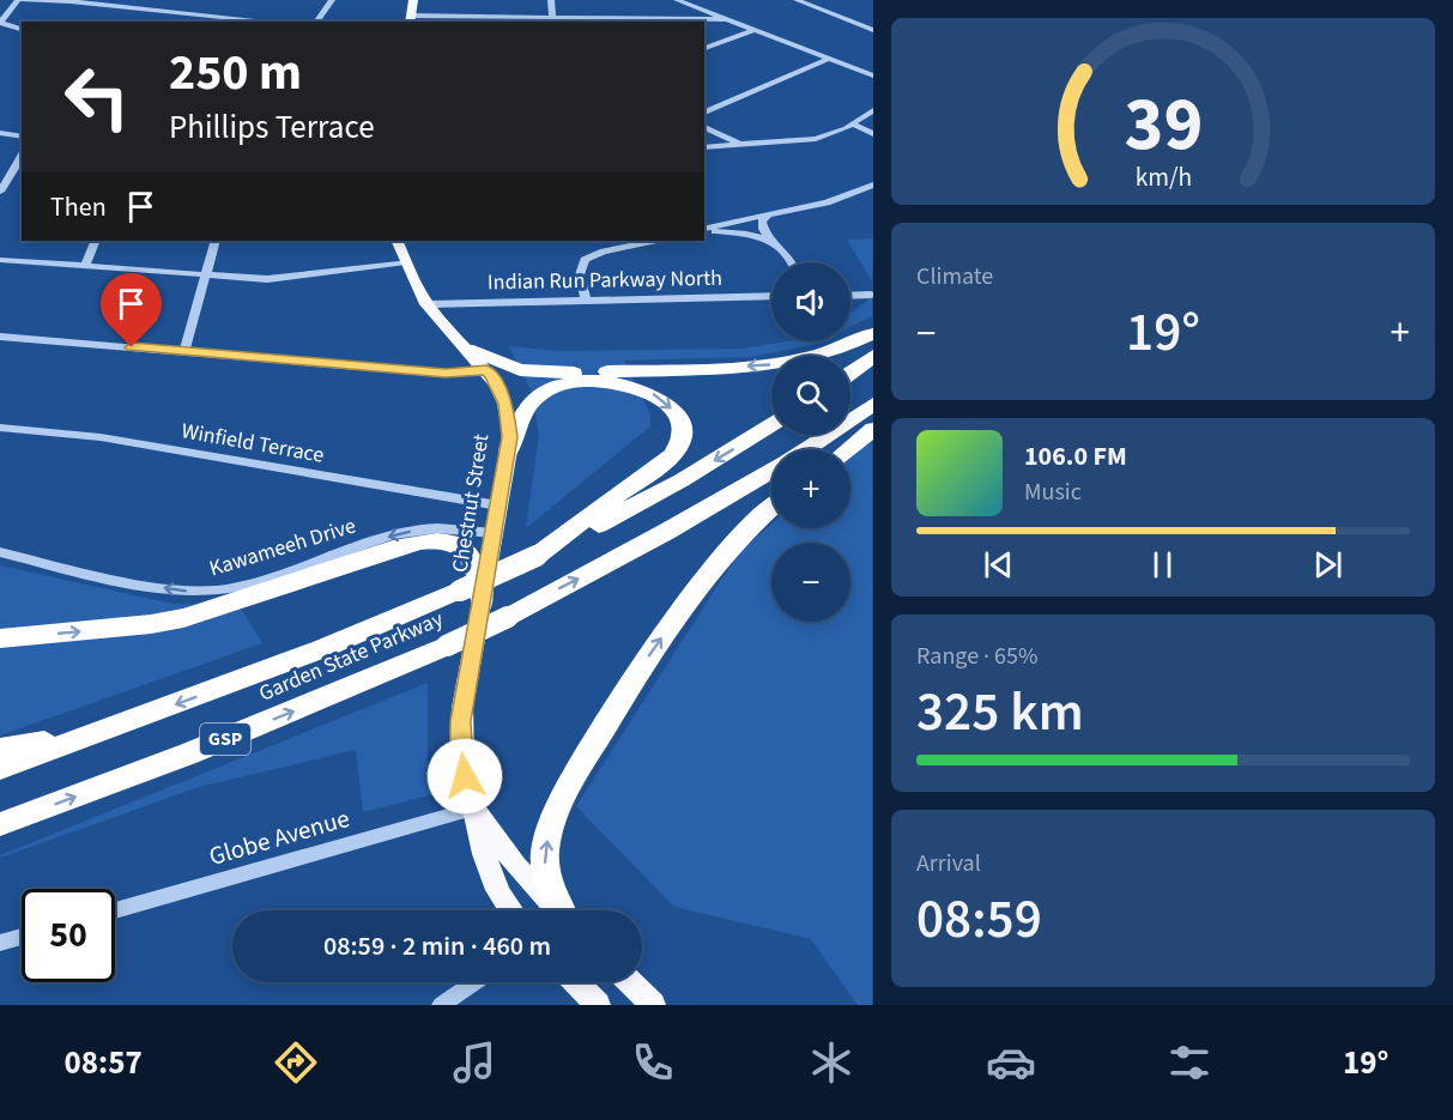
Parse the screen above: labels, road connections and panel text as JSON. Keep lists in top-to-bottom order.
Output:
{
  "streets": {
    "highway": ["Garden State Parkway", "GSP"],
    "main road": ["Chestnut Street"],
    "street": [
      "Indian Run Parkway North",
      "Winfield Terrace",
      "Kawameeh Drive",
      "Globe Avenue"
    ]
  },
  "crossings": [
    ["Indian Run Parkway North", "Chestnut Street"],
    ["Winfield Terrace", "Chestnut Street"],
    ["Chestnut Street", "Kawameeh Drive"],
    ["Chestnut Street", "Garden State Parkway"],
    ["Chestnut Street", "Globe Avenue"]
  ],
  "one_way": ["Kawameeh Drive"],
  "page": {
    "turn": ["250 m", "Phillips Terrace"],
    "then": "Then",
    "tile": [
      "Climate",
      ["Range · 65%", "325 km"],
      ["Arrival", "08:59"]
    ],
    "map_buttons": ["+", "−"],
    "heat": ["−", "19°", "+"],
    "song": ["106.0 FM", "Music"],
    "limit": "50",
    "trip": "08:59 · 2 min · 460 m",
    "tabs": ["08:57", "19°"],
    "gauge": ["39", "km/h"]
  }
}
